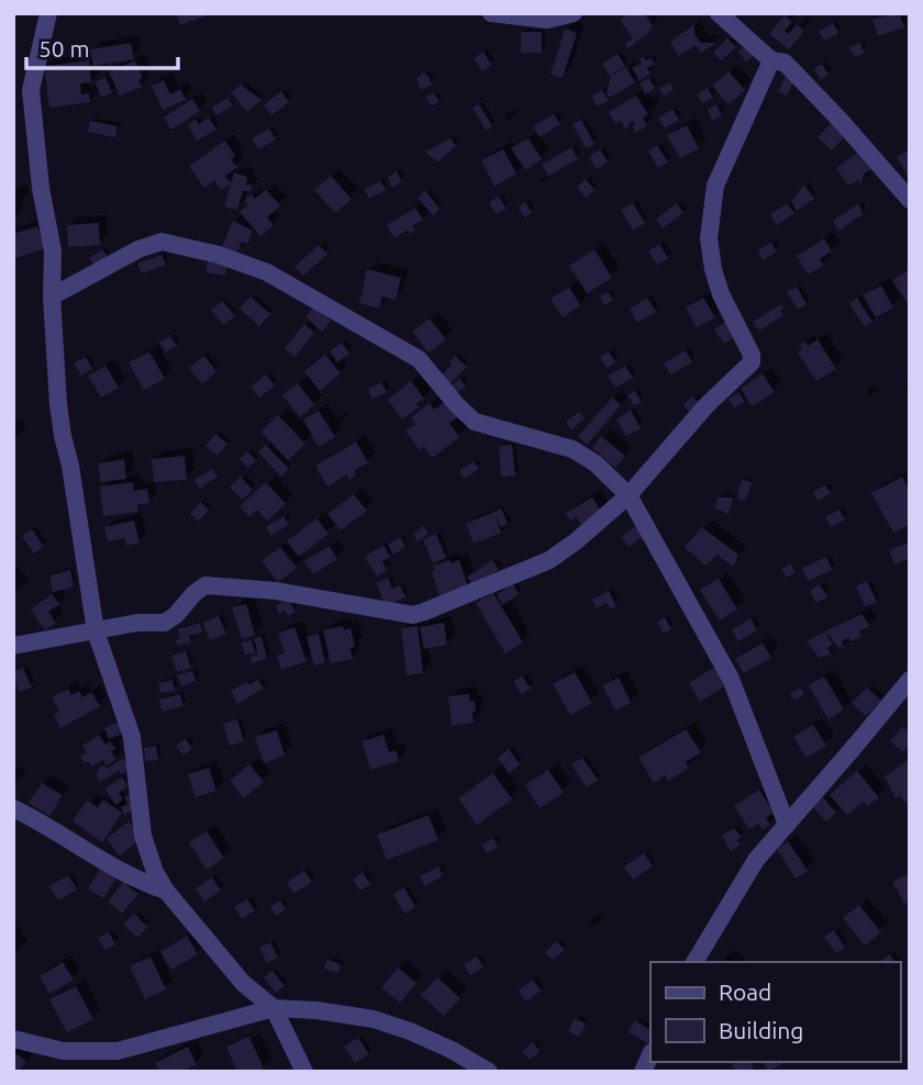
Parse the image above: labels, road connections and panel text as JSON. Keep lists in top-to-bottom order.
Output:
{
  "legend": ["Road", "Building"],
  "scale_bar": "50 m"
}
